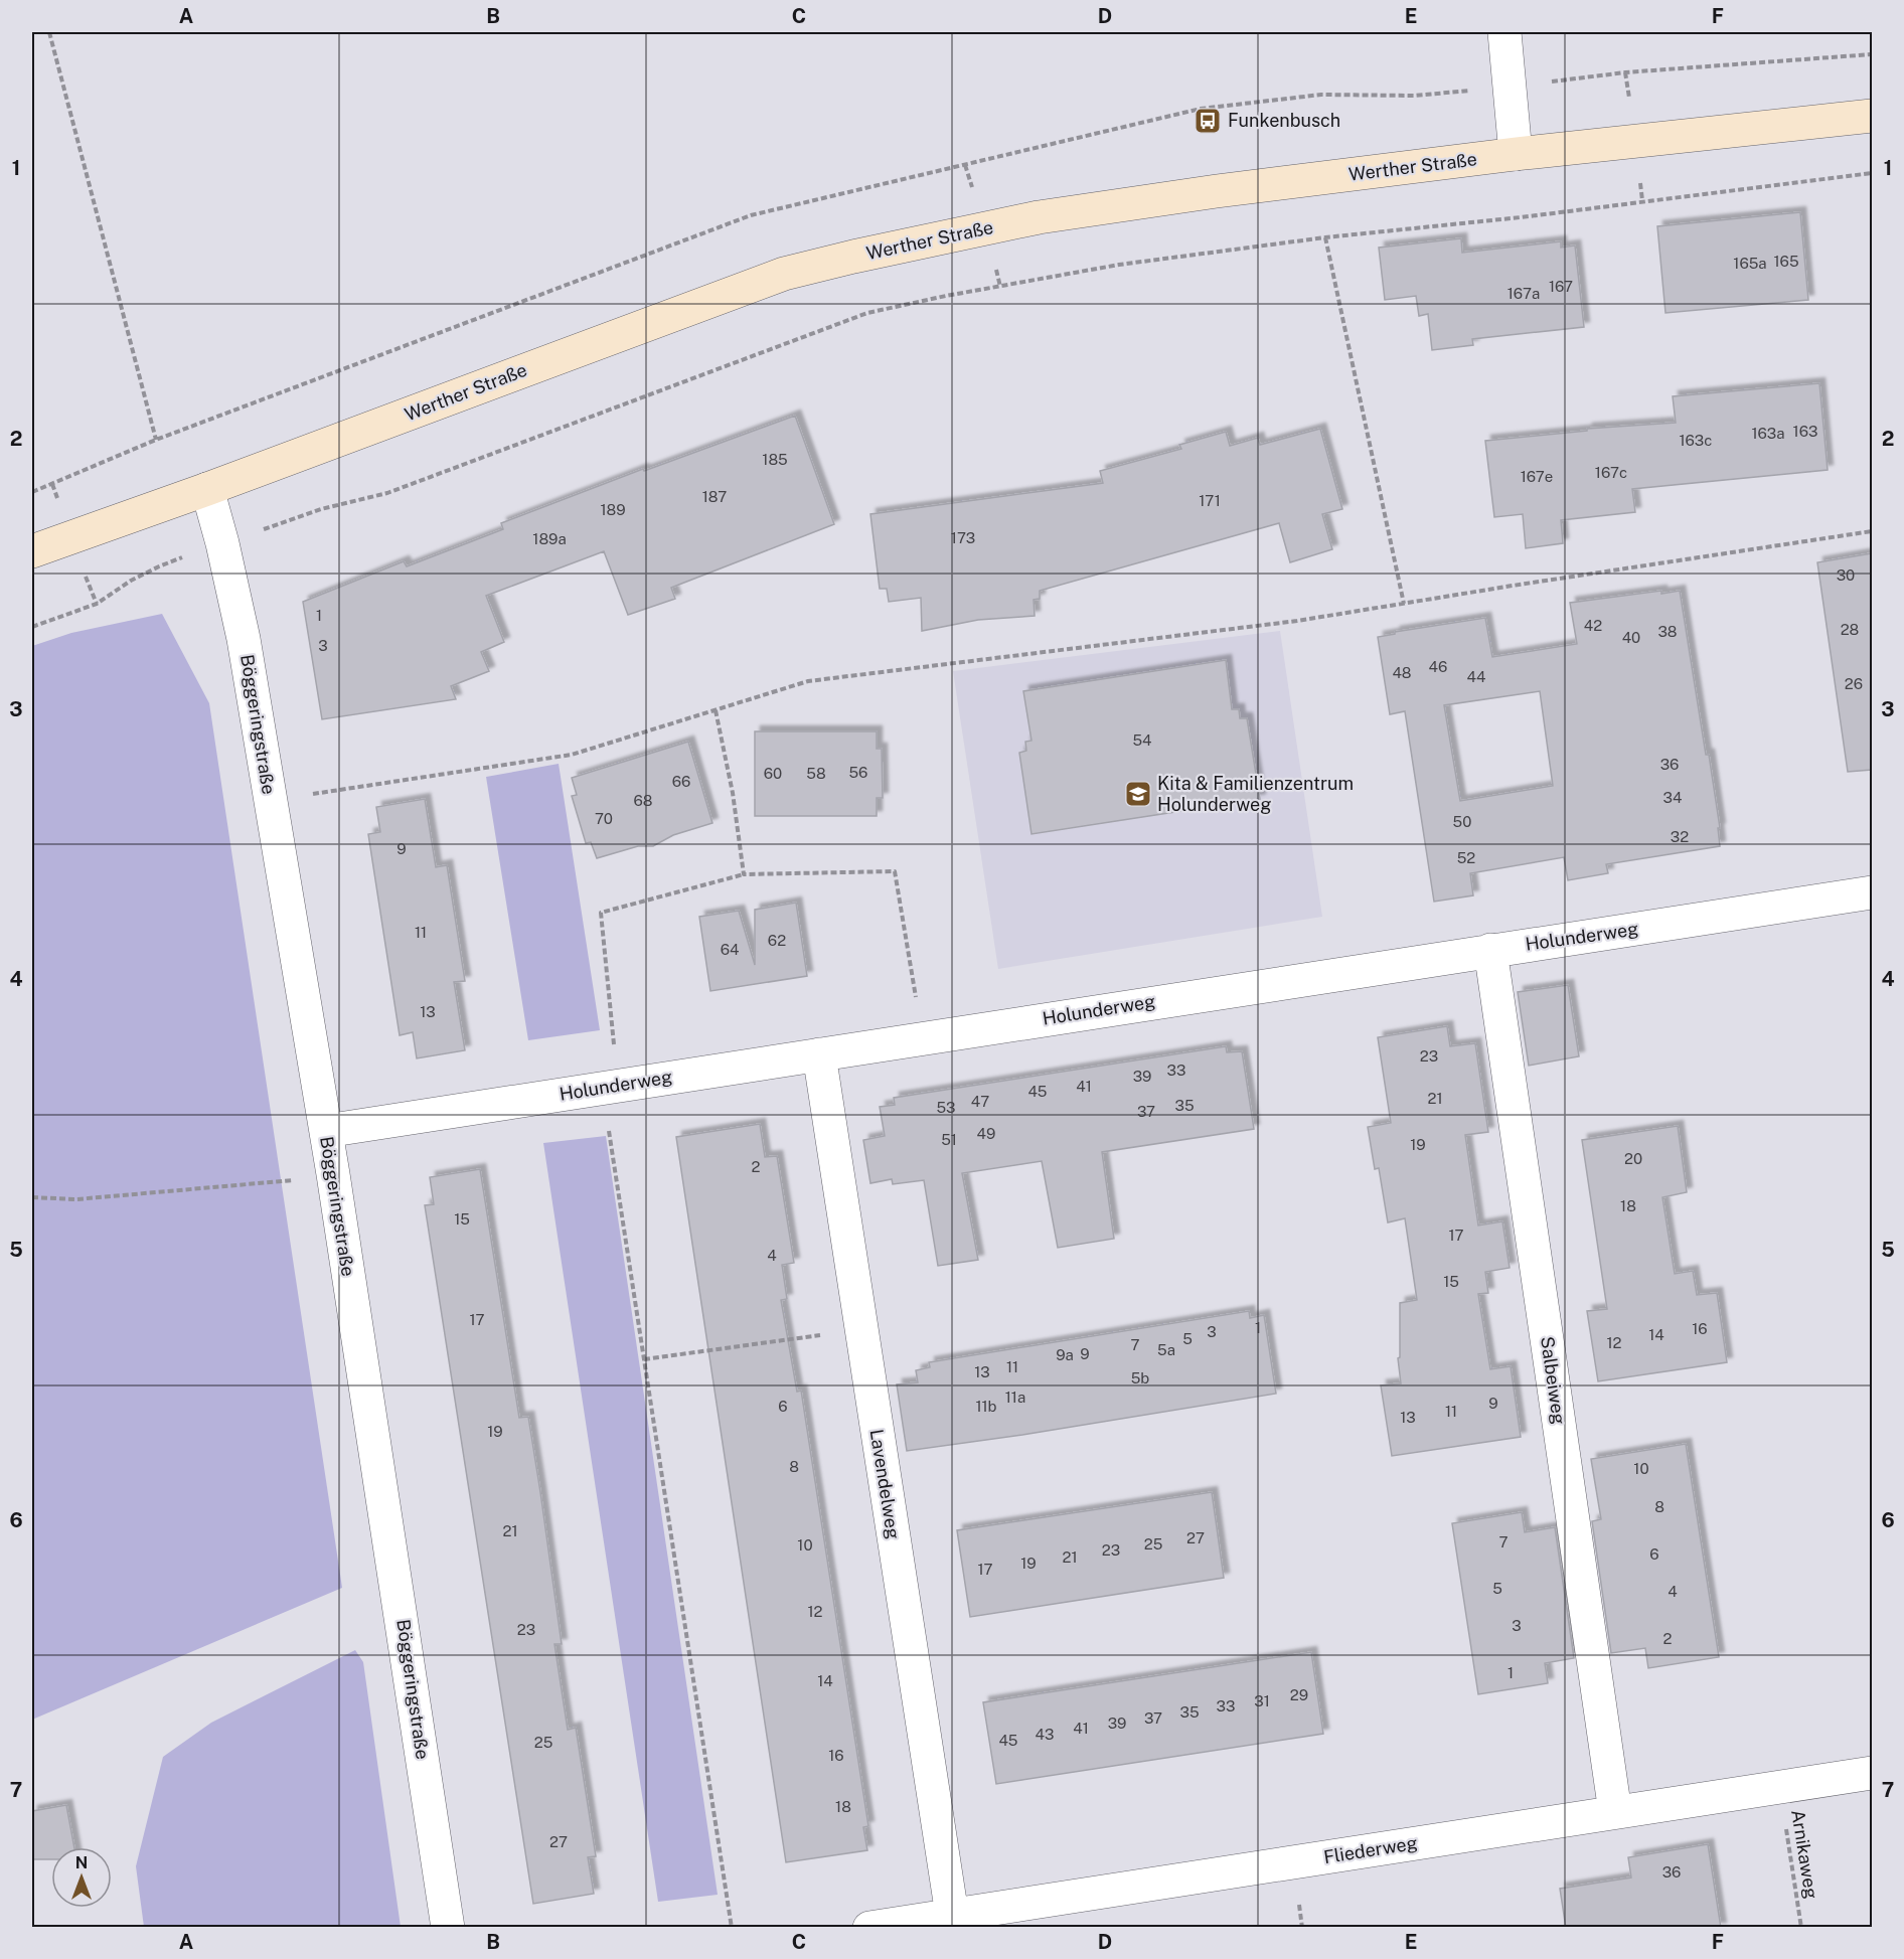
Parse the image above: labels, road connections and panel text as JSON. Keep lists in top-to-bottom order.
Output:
{
  "streets": {
    "main road": ["Werther Straße"],
    "street": [
      "Böggeringstraße",
      "Holunderweg",
      "Salbeiweg",
      "Lavendelweg",
      "Fliederweg"
    ],
    "path": ["Arnikaweg"]
  },
  "crossings": [
    ["Werther Straße", "Böggeringstraße"],
    ["Böggeringstraße", "Holunderweg"],
    ["Holunderweg", "Salbeiweg"],
    ["Holunderweg", "Lavendelweg"],
    ["Salbeiweg", "Fliederweg"],
    ["Lavendelweg", "Fliederweg"],
    ["Fliederweg", "Arnikaweg"]
  ],
  "places": {
    "bus stop": ["Funkenbusch"],
    "school or university": ["Kita & Familienzentrum Holunderweg"]
  },
  "house_numbers": [
    "165",
    "165a",
    "167",
    "167a",
    "163",
    "163a",
    "163c",
    "185",
    "167c",
    "167e",
    "187",
    "171",
    "189",
    "173",
    "189a",
    "30",
    "1",
    "42",
    "28",
    "38",
    "40",
    "3",
    "46",
    "48",
    "44",
    "26",
    "54",
    "36",
    "56",
    "60",
    "58",
    "66",
    "34",
    "68",
    "70",
    "50",
    "32",
    "9",
    "52",
    "11",
    "62",
    "64",
    "13",
    "23",
    "33",
    "39",
    "41",
    "45",
    "21",
    "47",
    "35",
    "53",
    "37",
    "49",
    "51",
    "19",
    "20",
    "2",
    "18",
    "15",
    "17",
    "4",
    "15",
    "17",
    "1",
    "16",
    "3",
    "14",
    "5",
    "12",
    "7",
    "5a",
    "9",
    "9a",
    "11",
    "13",
    "5b",
    "11a",
    "9",
    "6",
    "11b",
    "11",
    "13",
    "19",
    "8",
    "10",
    "8",
    "21",
    "27",
    "7",
    "25",
    "10",
    "23",
    "6",
    "21",
    "19",
    "17",
    "5",
    "4",
    "12",
    "3",
    "23",
    "2",
    "1",
    "14",
    "29",
    "31",
    "33",
    "35",
    "37",
    "39",
    "41",
    "43",
    "45",
    "25",
    "16",
    "18",
    "27",
    "36"
  ],
  "north": "top",
  "grid": {
    "columns": [
      "A",
      "B",
      "C",
      "D",
      "E",
      "F"
    ],
    "rows": [
      "1",
      "2",
      "3",
      "4",
      "5",
      "6",
      "7"
    ]
  }
}
